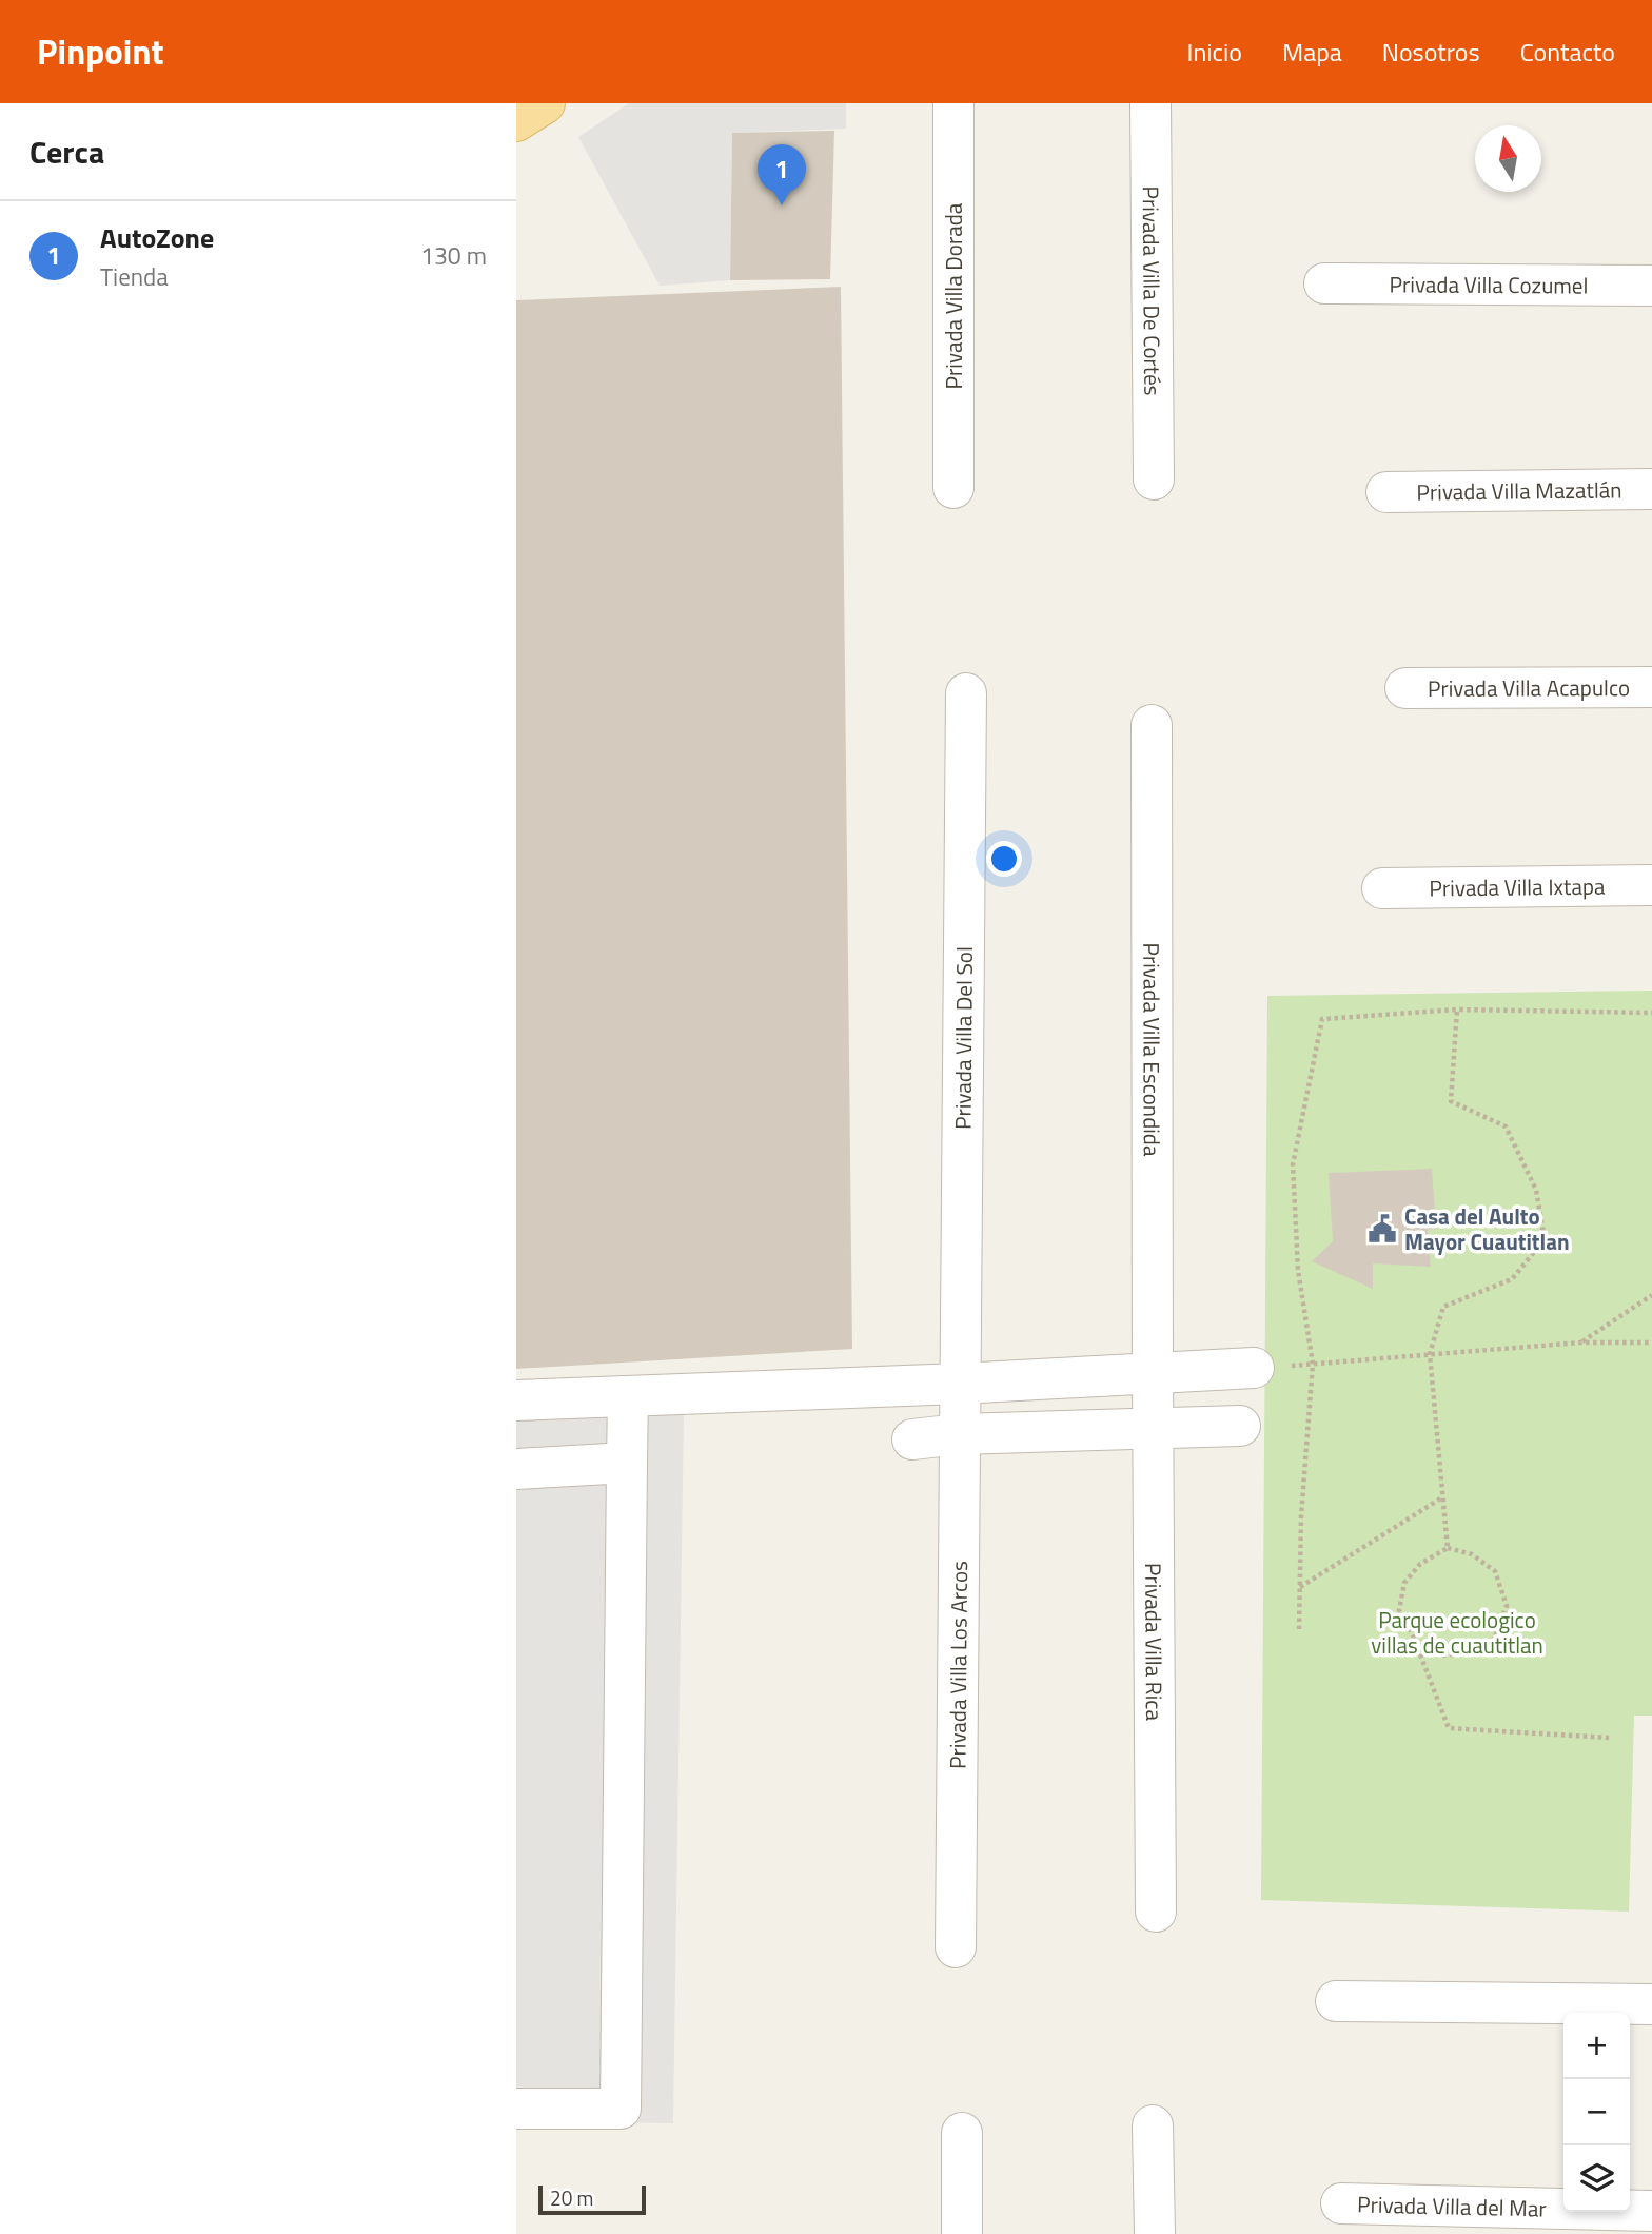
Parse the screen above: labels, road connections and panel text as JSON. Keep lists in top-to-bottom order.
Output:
{
  "streets": {
    "street": [
      "Privada Villa Cozumel",
      "Privada Villa De Cortés",
      "Privada Villa Dorada",
      "Privada Villa Mazatlán",
      "Privada Villa Acapulco",
      "Privada Villa Ixtapa",
      "Privada Villa Del Sol",
      "Privada Villa Escondida",
      "Privada Villa Rica",
      "Privada Villa Los Arcos",
      "Privada Villa del Mar"
    ]
  },
  "crossings": [
    ["Privada Villa Del Sol", "Privada Villa Los Arcos"],
    ["Privada Villa Escondida", "Privada Villa Rica"]
  ],
  "parks": ["Parque ecologico villas de cuautitlan"],
  "places": {
    "public building": ["Casa del Aulto Mayor Cuautitlan"]
  },
  "scale_bar": "20 m",
  "north": "top",
  "page": {
    "header": "Pinpoint",
    "nav": [
      "Inicio",
      "Mapa",
      "Nosotros",
      "Contacto"
    ],
    "heading": "Cerca",
    "pins": "1",
    "list": [
      {
        "mark": "1",
        "name": "AutoZone",
        "note": "Tienda",
        "value": "130 m"
      }
    ],
    "map_buttons": ["+", "−"],
    "scale": "20 m"
  }
}
